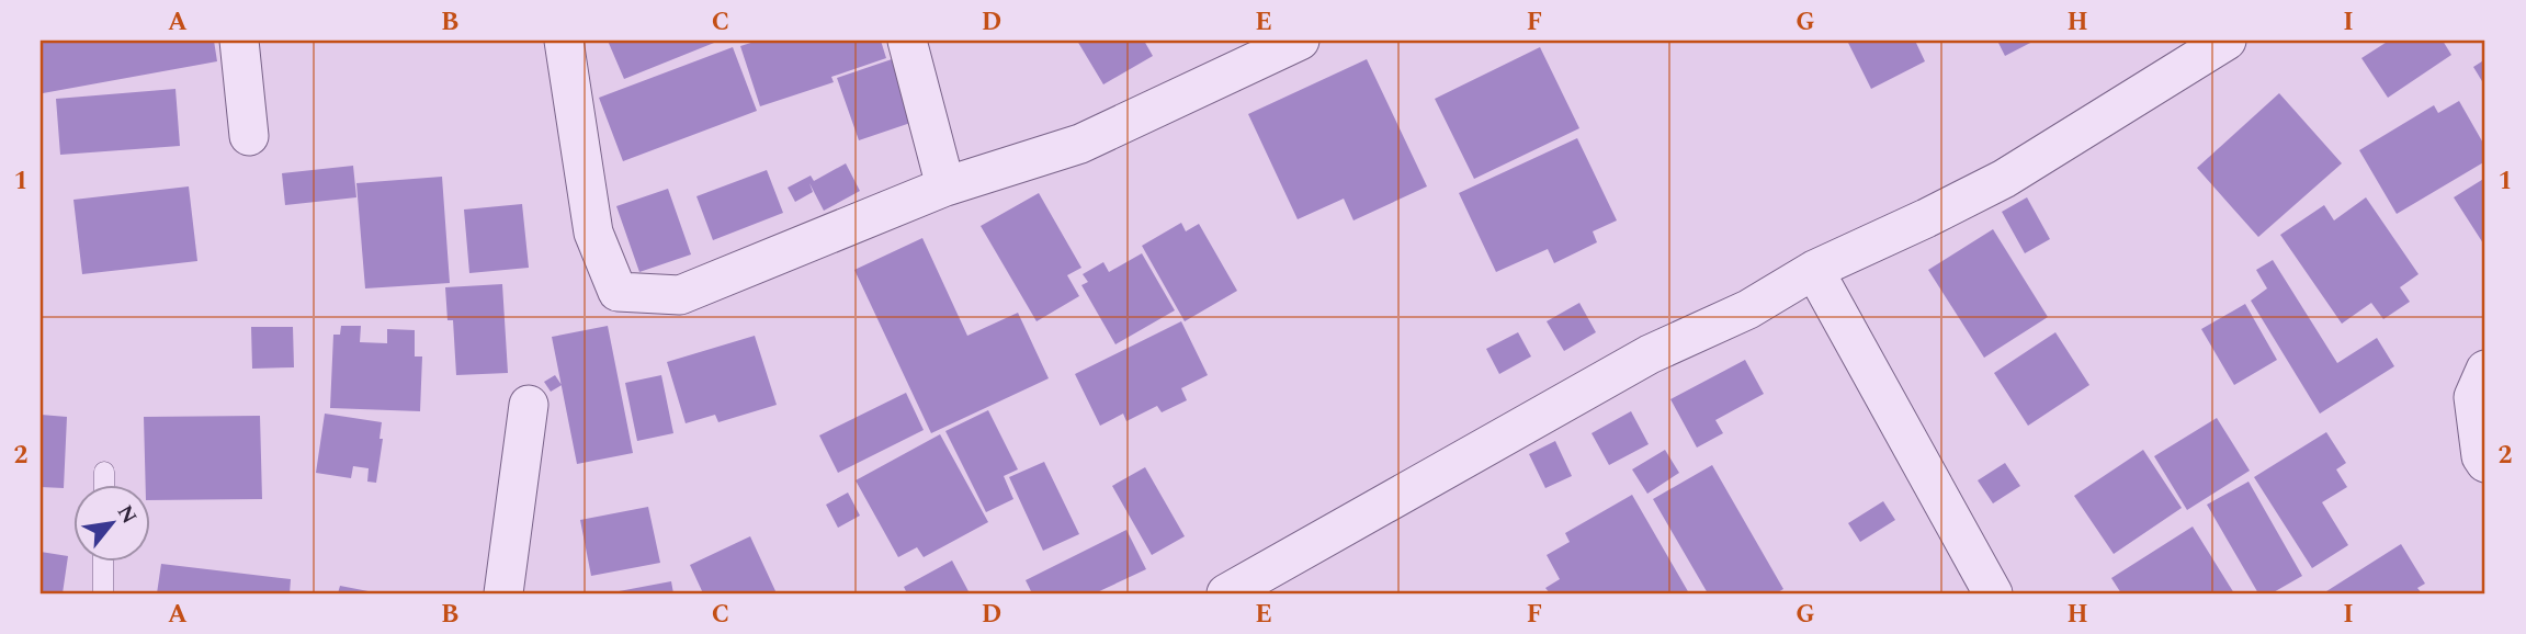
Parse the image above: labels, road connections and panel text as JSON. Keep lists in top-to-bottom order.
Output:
{
  "north": "top right",
  "grid": {
    "columns": [
      "A",
      "B",
      "C",
      "D",
      "E",
      "F",
      "G",
      "H",
      "I"
    ],
    "rows": ["1", "2"]
  }
}
